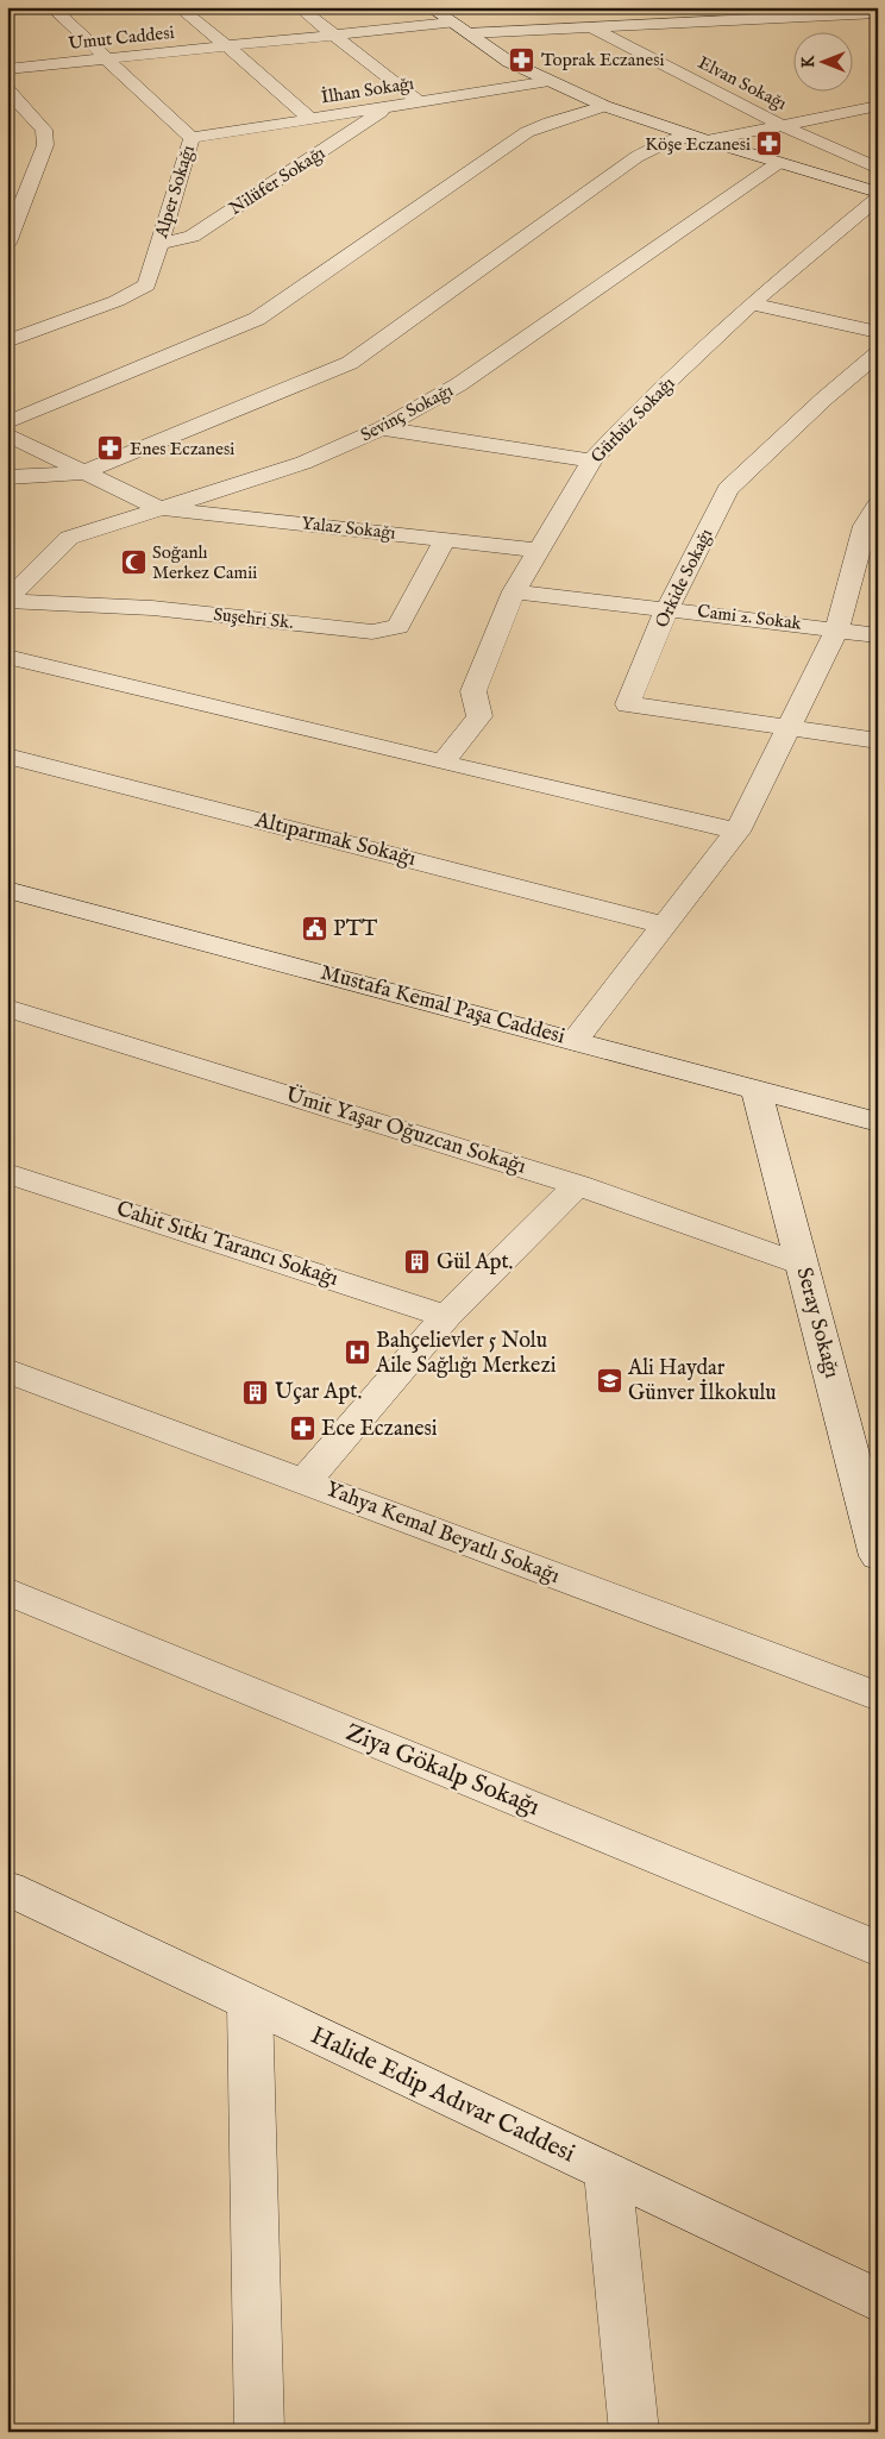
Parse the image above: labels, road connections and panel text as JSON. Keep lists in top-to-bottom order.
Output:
{
  "streets": {
    "street": [
      "Umut Caddesi",
      "Elvan Sokağı",
      "İlhan Sokağı",
      "Nilüfer Sokağı",
      "Alper Sokağı",
      "Sevinç Sokağı",
      "Gürbüz Sokağı",
      "Yalaz Sokağı",
      "Orkide Sokağı",
      "Cami 2. Sokak",
      "Suşehri Sk.",
      "Altıparmak Sokağı",
      "Mustafa Kemal Paşa Caddesi",
      "Ümit Yaşar Oğuzcan Sokağı",
      "Cahit Sıtkı Tarancı Sokağı",
      "Seray Sokağı",
      "Yahya Kemal Beyatlı Sokağı",
      "Ziya Gökalp Sokağı",
      "Halide Edip Adıvar Caddesi"
    ]
  },
  "crossings": [
    ["Umut Caddesi", "Alper Sokağı"],
    ["İlhan Sokağı", "Nilüfer Sokağı"],
    ["İlhan Sokağı", "Alper Sokağı"],
    ["Nilüfer Sokağı", "Alper Sokağı"],
    ["Sevinç Sokağı", "Yalaz Sokağı"],
    ["Sevinç Sokağı", "Suşehri Sk."],
    ["Gürbüz Sokağı", "Yalaz Sokağı"],
    ["Gürbüz Sokağı", "Cami 2. Sokak"],
    ["Yalaz Sokağı", "Suşehri Sk."],
    ["Orkide Sokağı", "Cami 2. Sokak"],
    ["Mustafa Kemal Paşa Caddesi", "Seray Sokağı"],
    ["Ümit Yaşar Oğuzcan Sokağı", "Seray Sokağı"]
  ],
  "places": {
    "pharmacy": [
      "Toprak Eczanesi",
      "Köşe Eczanesi",
      "Enes Eczanesi",
      "Ece Eczanesi"
    ],
    "mosque": ["Soğanlı Merkez Camii"],
    "public building": ["PTT"],
    "building": ["Gül Apt.", "Uçar Apt."],
    "hospital": ["Bahçelievler 5 Nolu Aile Sağlığı Merkezi"],
    "school or university": ["Ali Haydar Günver İlkokulu"]
  },
  "north": "left"
}
